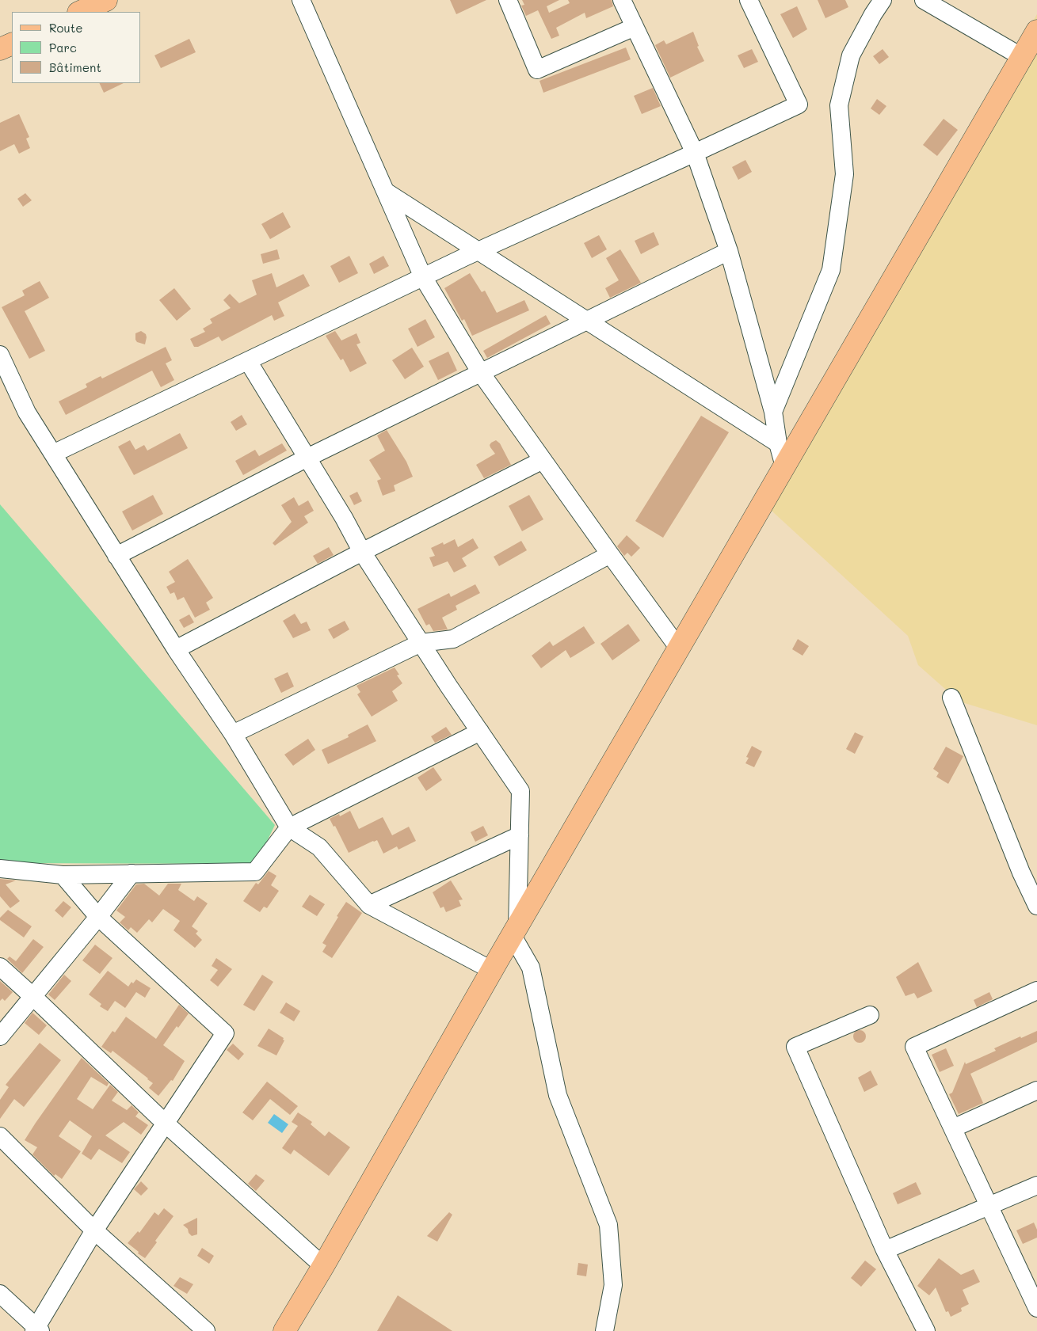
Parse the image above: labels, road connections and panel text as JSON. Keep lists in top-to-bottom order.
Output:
{
  "legend": ["Route", "Parc", "Bâtiment"]
}
